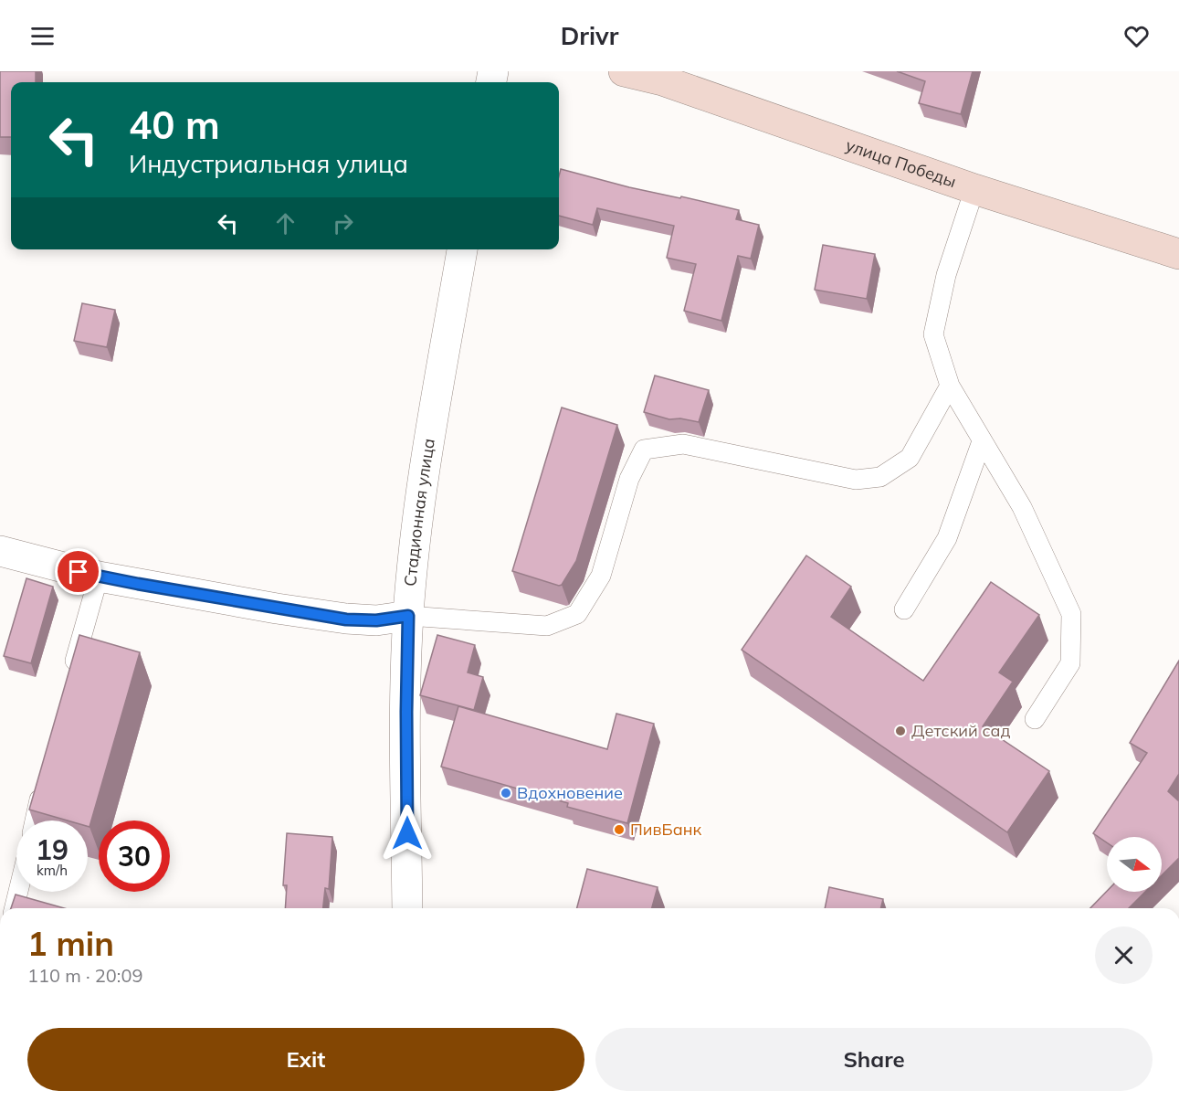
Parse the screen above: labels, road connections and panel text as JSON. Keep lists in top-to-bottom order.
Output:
{
  "streets": {
    "street": ["улица Победы", "Стадионная улица"]
  },
  "places": ["Детский сад", "Вдохновение", "ПивБанк"],
  "north": "right",
  "page": {
    "header": "Drivr",
    "turn": ["40 m", "Индустриальная улица"],
    "speed": "19 km/h",
    "limit": "30",
    "heading": ["1 min", "110 m · 20:09"],
    "buttons": ["Exit", "Share"]
  }
}
